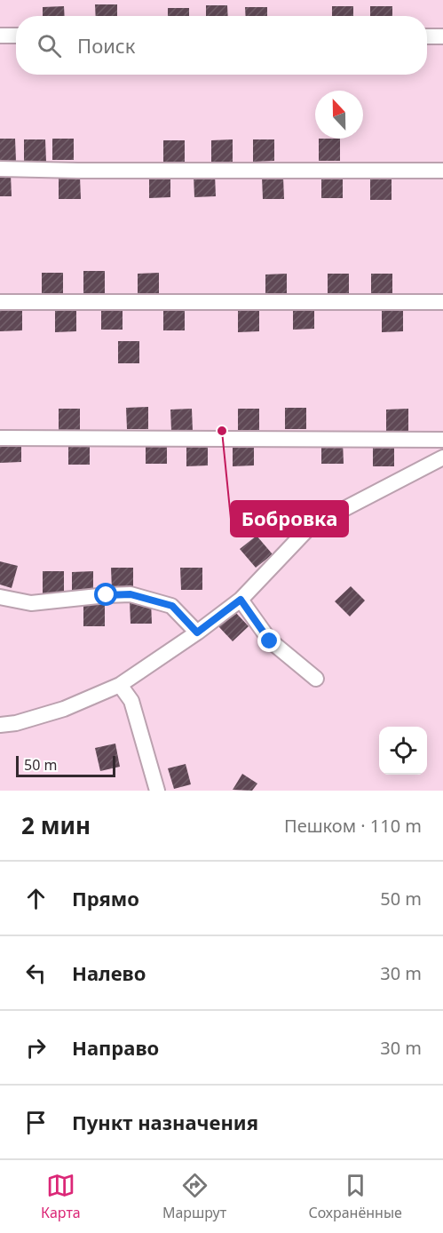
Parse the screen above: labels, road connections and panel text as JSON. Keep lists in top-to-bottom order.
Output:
{
  "places": ["Бобровка"],
  "scale_bar": "50 m",
  "north": "top",
  "page": {
    "search": "Поиск",
    "scale": "50 m",
    "heading": ["2 мин", "Пешком · 110 m"],
    "list": [
      ["Прямо", "50 m"],
      ["Налево", "30 m"],
      ["Направо", "30 m"],
      "Пункт назначения"
    ],
    "nav": ["Карта", "Маршрут", "Сохранённые"]
  }
}
